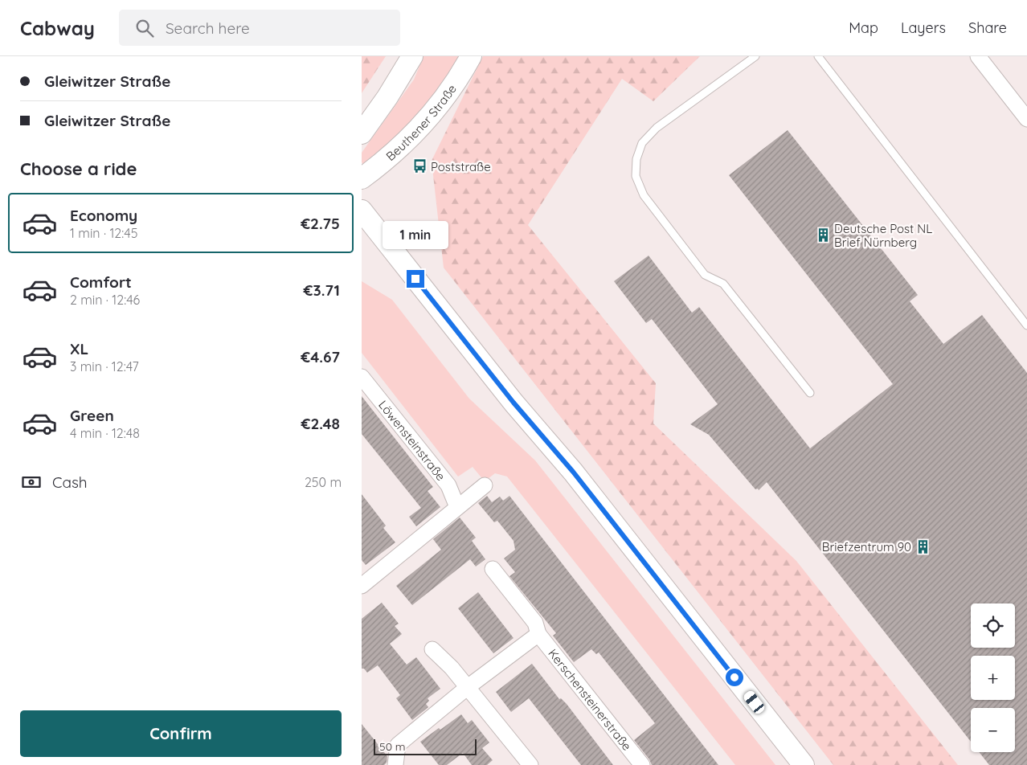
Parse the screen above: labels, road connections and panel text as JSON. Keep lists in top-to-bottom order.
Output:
{
  "streets": {
    "main road": ["Beuthener Straße"],
    "street": ["Löwensteinstraße", "Kerschensteinerstraße"]
  },
  "places": {
    "bus stop": ["Poststraße"],
    "building": ["Deutsche Post NL Brief Nürnberg", "Briefzentrum 90"]
  },
  "scale_bar": "50 m",
  "page": {
    "header": "Cabway",
    "search": "Search here",
    "nav": ["Map", "Layers", "Share"],
    "banner": ["Gleiwitzer Straße", "Gleiwitzer Straße"],
    "heading": "Choose a ride",
    "list": [
      {
        "name": "Economy",
        "note": "1 min · 12:45",
        "value": "€2.75"
      },
      {
        "name": "Comfort",
        "note": "2 min · 12:46",
        "value": "€3.71"
      },
      {
        "name": "XL",
        "note": "3 min · 12:47",
        "value": "€4.67"
      },
      {
        "name": "Green",
        "note": "4 min · 12:48",
        "value": "€2.48"
      }
    ],
    "bubble": "1 min",
    "pay": ["Cash", "250 m"],
    "map_buttons": ["+", "−"],
    "buttons": "Confirm",
    "scale": "50 m"
  }
}
